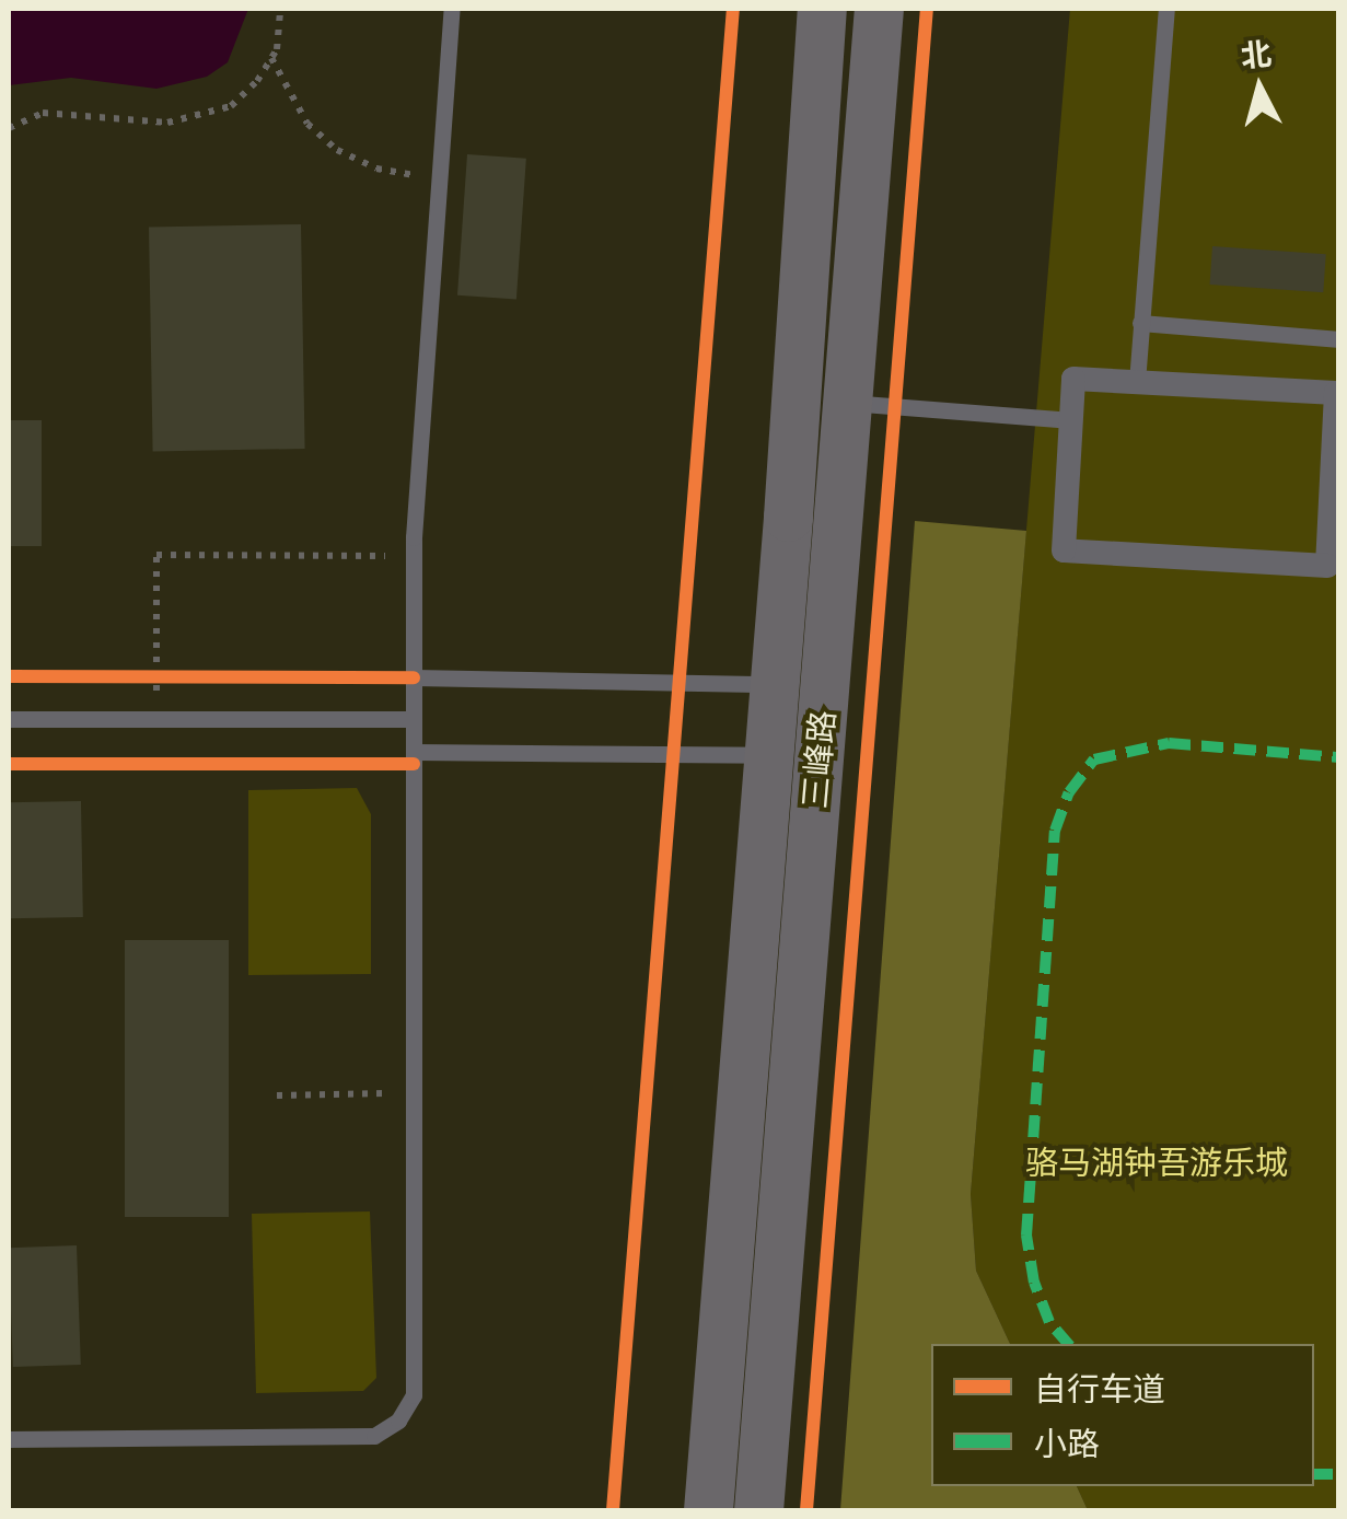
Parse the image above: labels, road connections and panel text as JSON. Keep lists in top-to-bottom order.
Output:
{
  "streets": {
    "main road": ["三峰路"]
  },
  "parks": ["骆马湖钟吾游乐城"],
  "legend": ["自行车道", "小路"],
  "north": "top"
}
